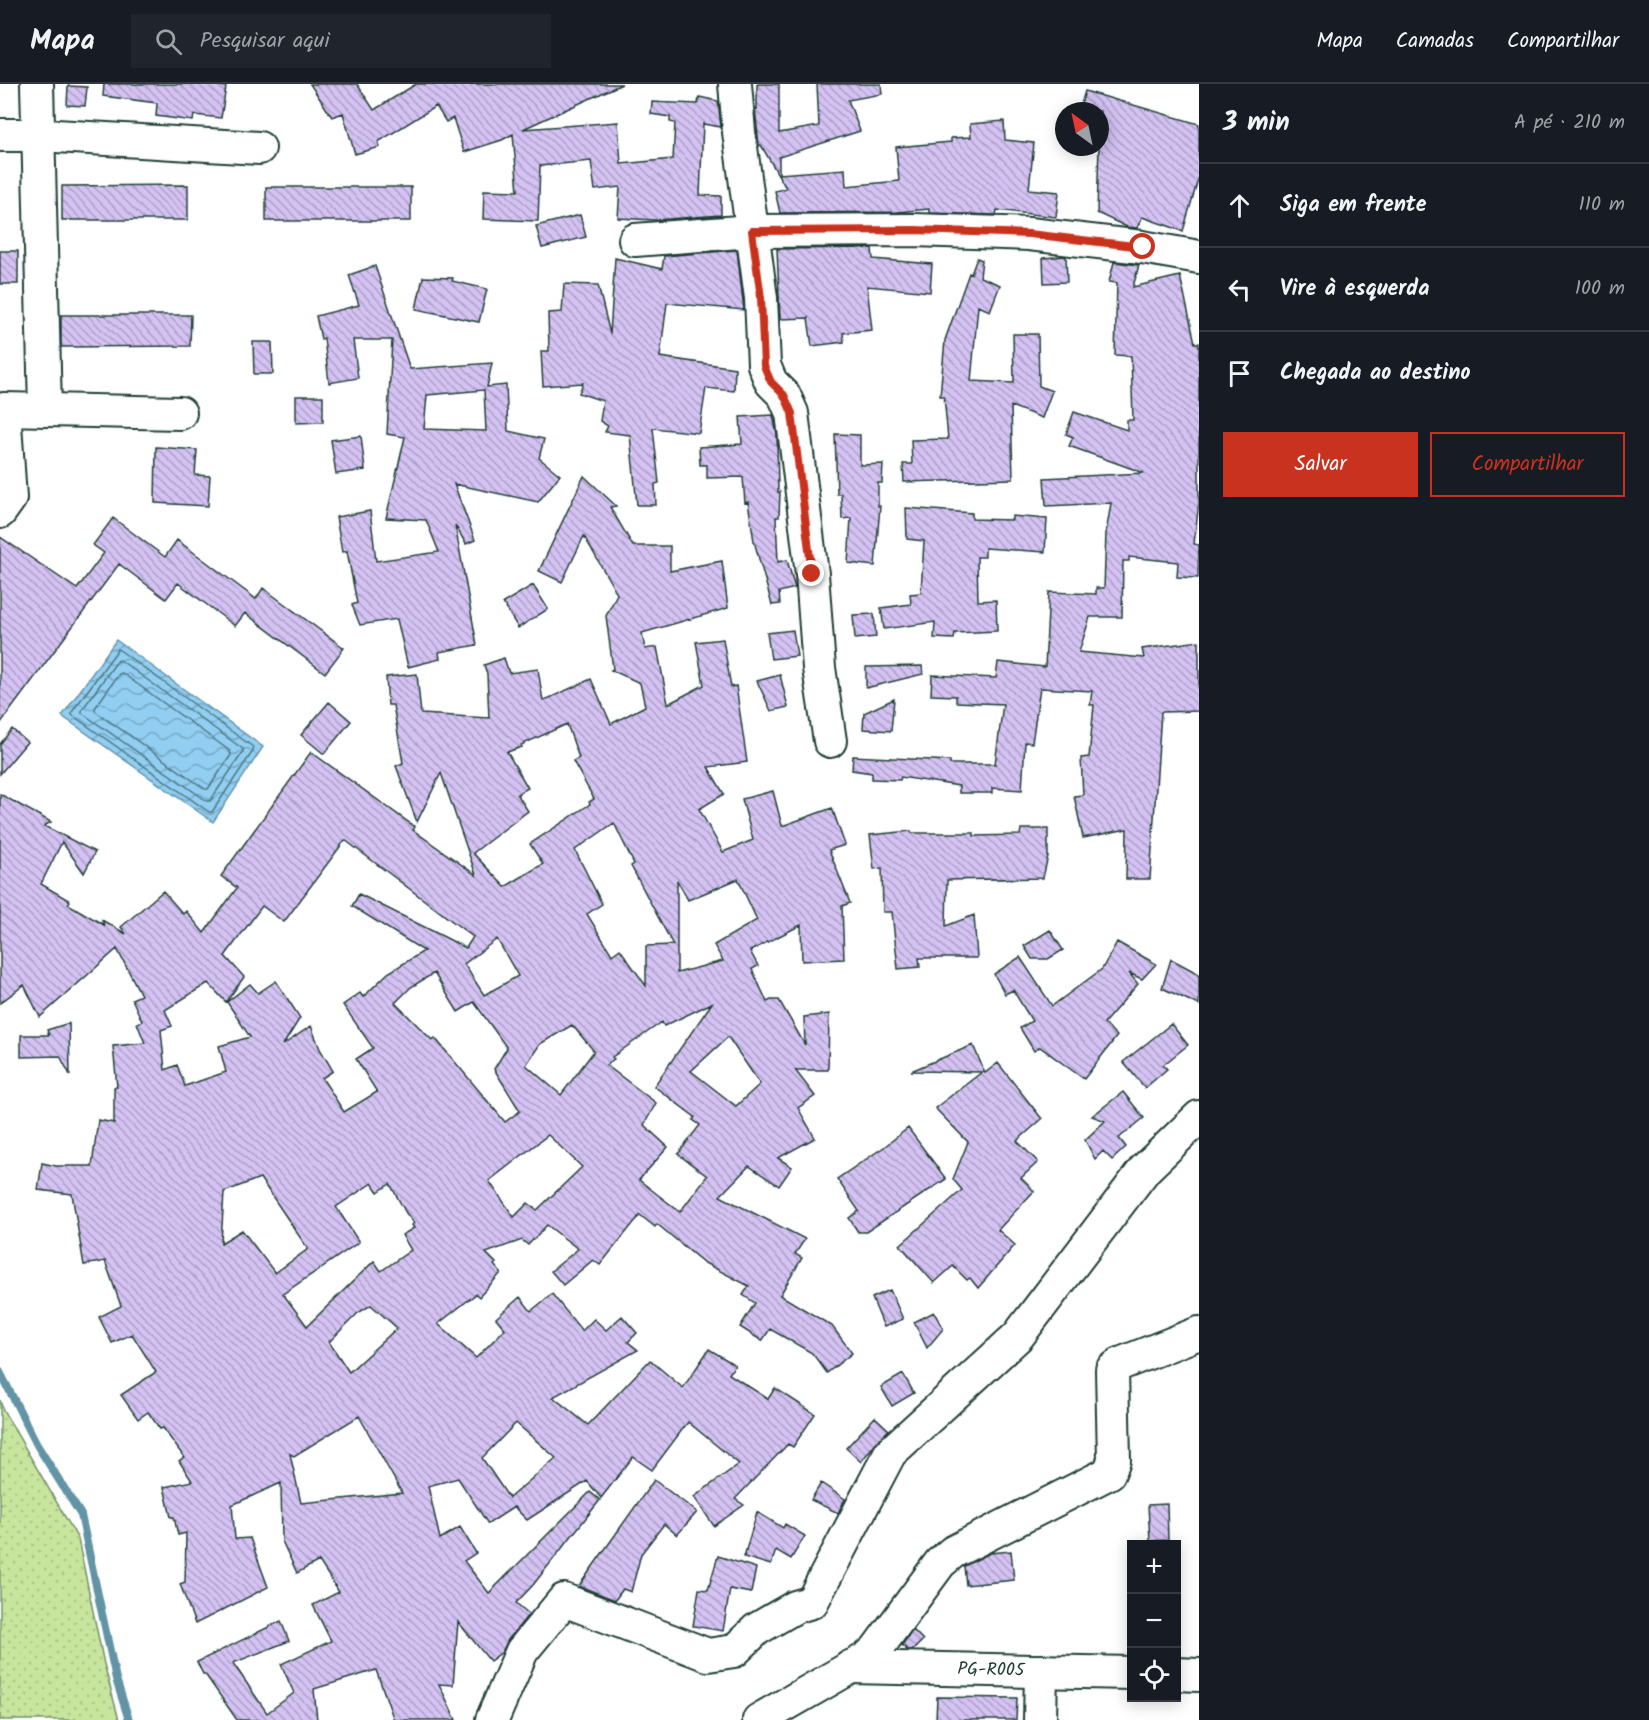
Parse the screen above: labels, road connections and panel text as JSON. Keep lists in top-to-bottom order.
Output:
{
  "streets": {
    "street": ["PG-R005"]
  },
  "north": "top left",
  "page": {
    "header": "Mapa",
    "search": "Pesquisar aqui",
    "nav": ["Mapa", "Camadas", "Compartilhar"],
    "heading": ["3 min", "A pé · 210 m"],
    "list": [
      ["Siga em frente", "110 m"],
      ["Vire à esquerda", "100 m"],
      "Chegada ao destino"
    ],
    "buttons": ["Salvar", "Compartilhar"],
    "map_buttons": ["+", "−"]
  }
}
